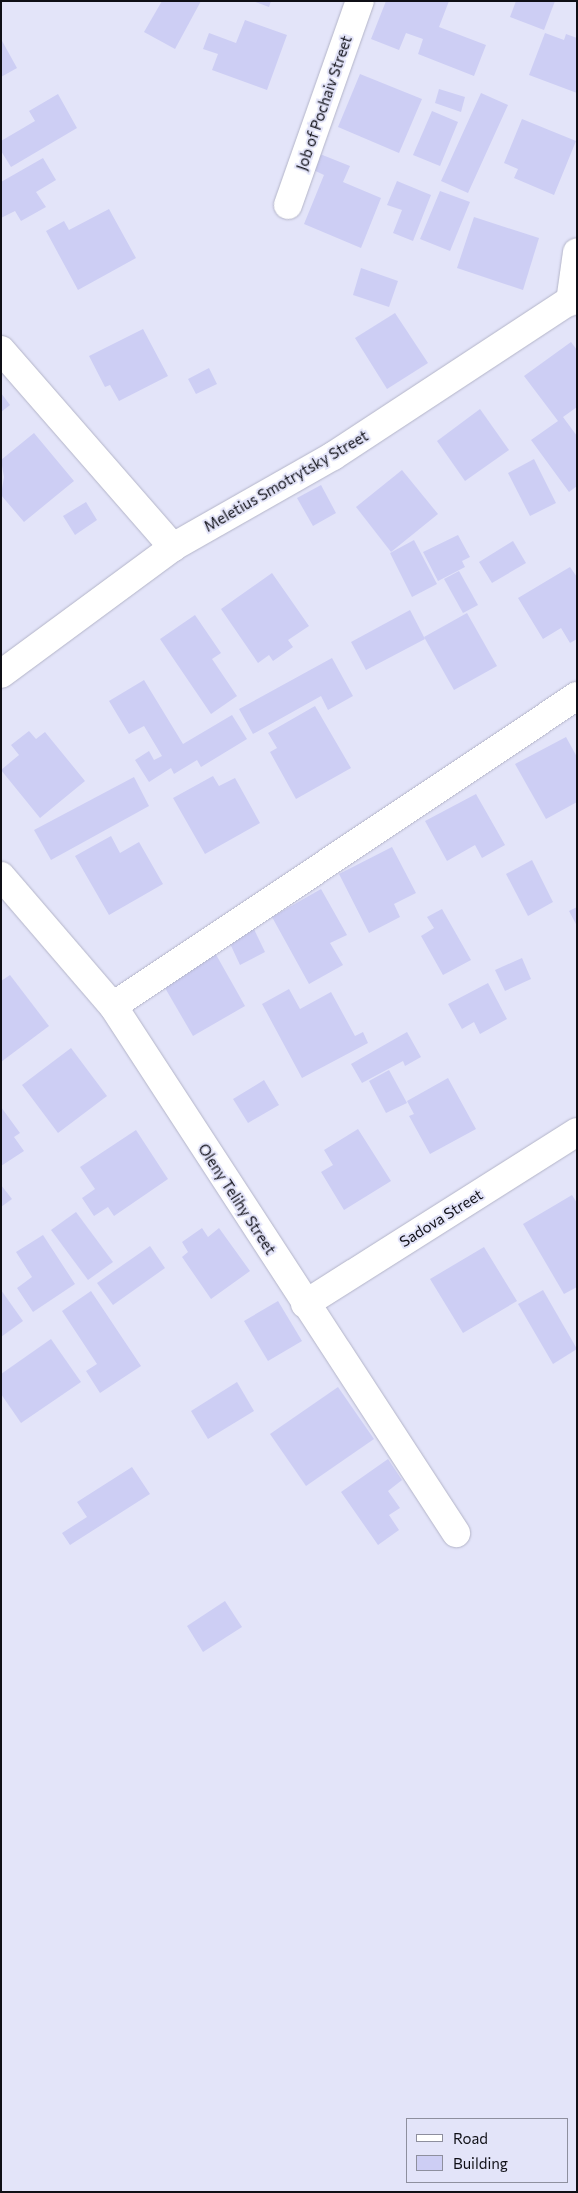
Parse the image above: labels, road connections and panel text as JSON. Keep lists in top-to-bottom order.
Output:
{
  "streets": {
    "street": [
      "Job of Pochaiv Street",
      "Meletius Smotrytsky Street",
      "Oleny Telihy Street",
      "Sadova Street"
    ]
  },
  "crossings": [
    ["Oleny Telihy Street", "Sadova Street"]
  ],
  "legend": ["Road", "Building"]
}
